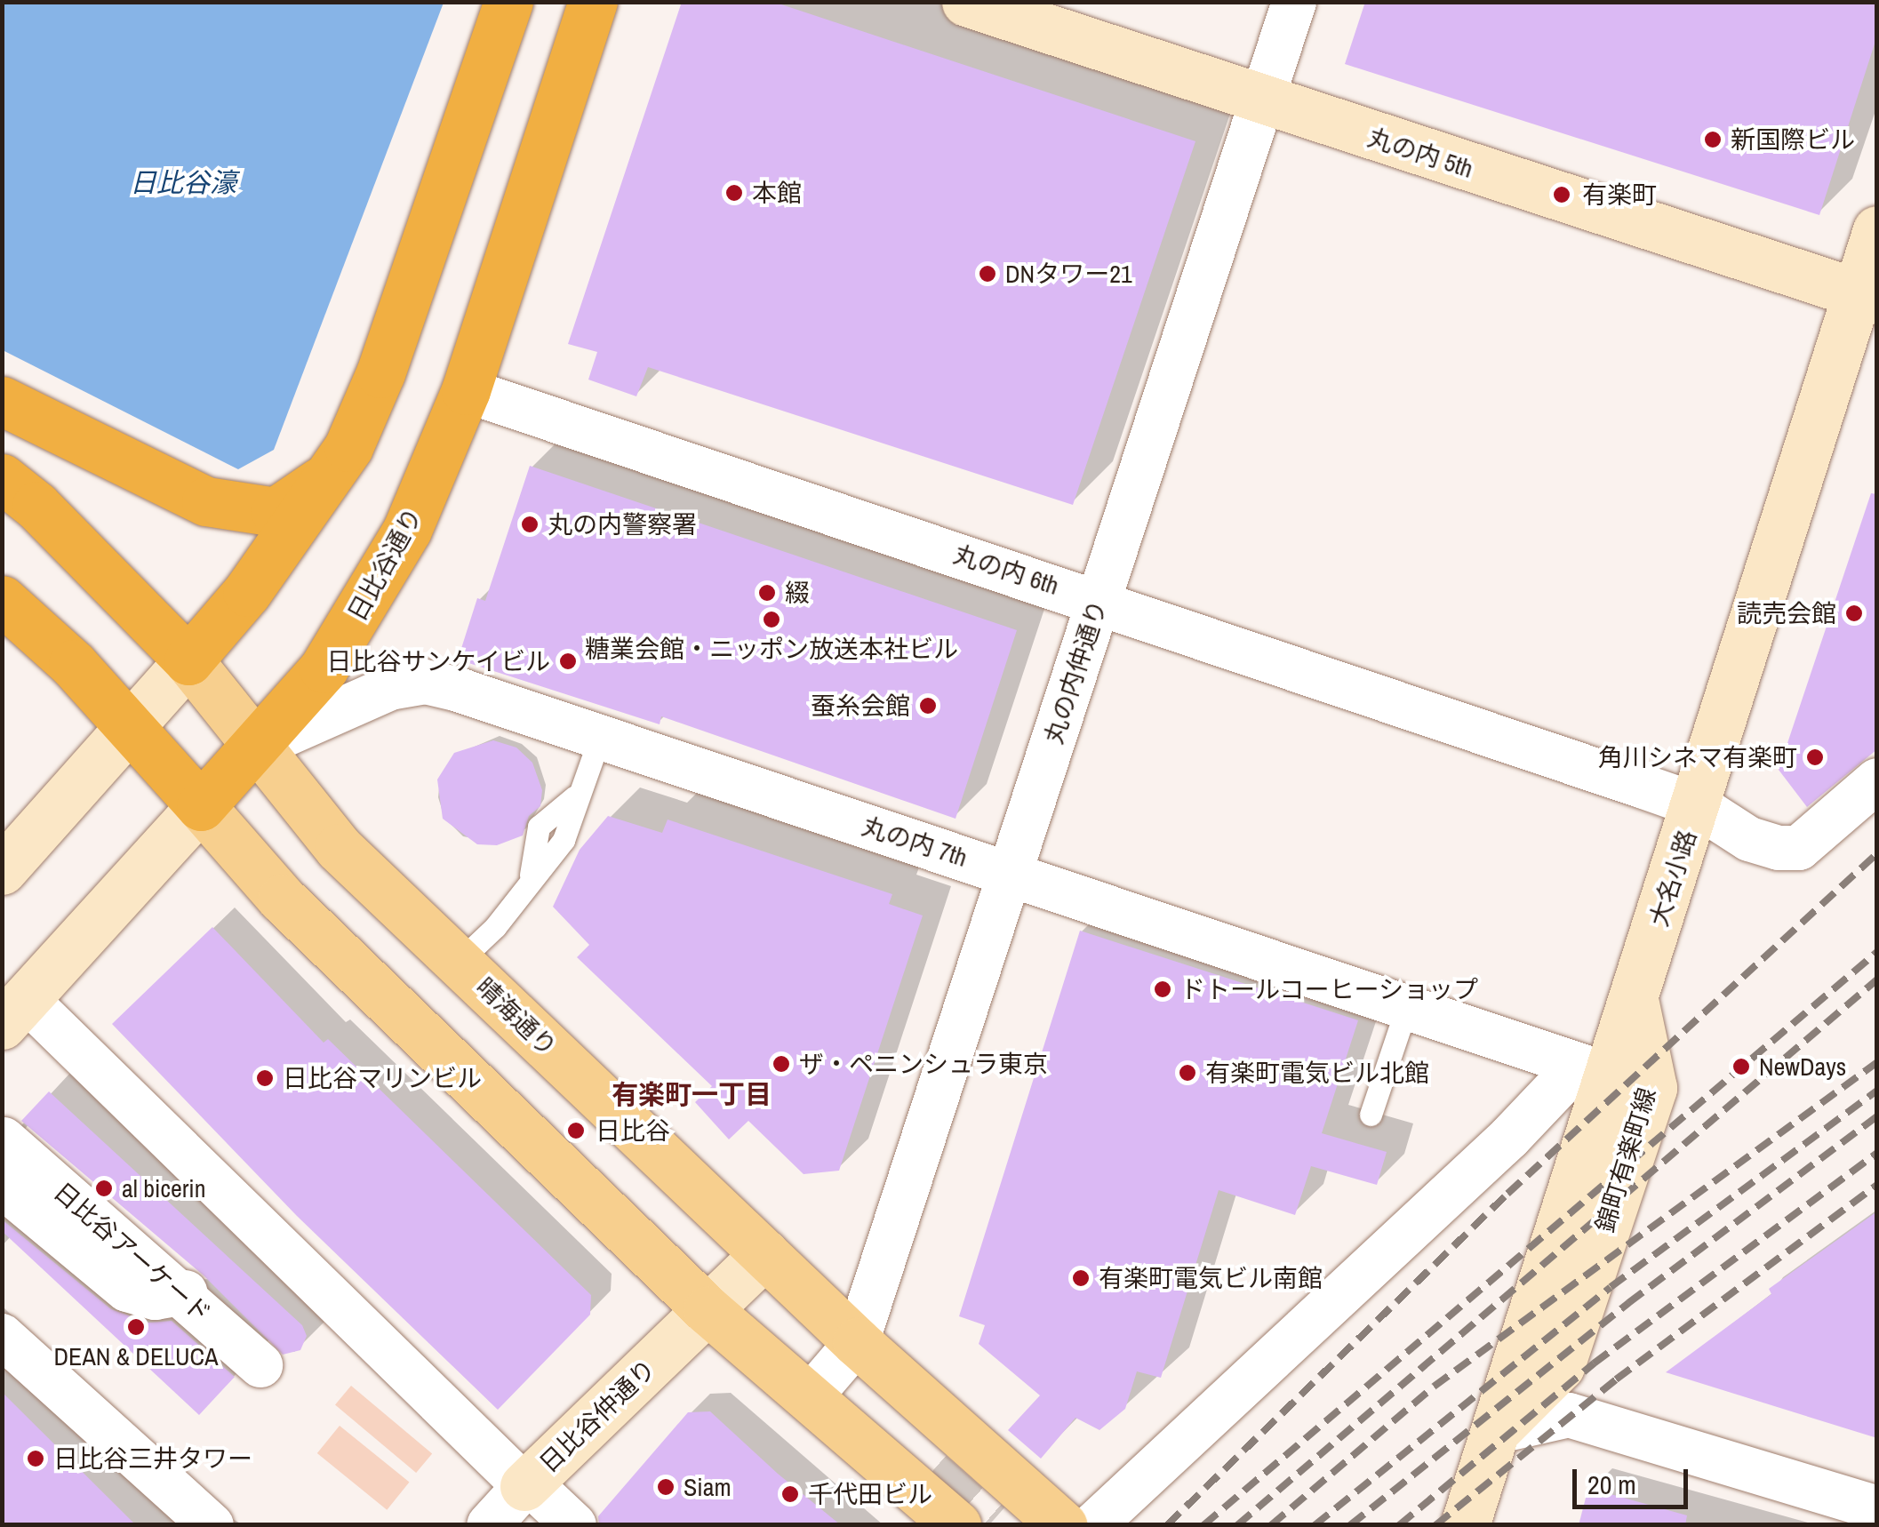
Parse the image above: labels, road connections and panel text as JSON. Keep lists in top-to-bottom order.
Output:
{
  "streets": {
    "highway": ["日比谷通り", "晴海通り"],
    "main road": [
      "丸の内 5th",
      "大名小路",
      "錦町有楽町線",
      "日比谷仲通り"
    ],
    "street": [
      "丸の内 6th",
      "丸の内仲通り",
      "丸の内 7th",
      "日比谷アーケード"
    ]
  },
  "crossings": [
    ["丸の内 5th", "丸の内仲通り"],
    ["丸の内 5th", "大名小路"],
    ["日比谷通り", "丸の内 6th"],
    ["日比谷通り", "丸の内 7th"],
    ["日比谷通り", "晴海通り"],
    ["丸の内 6th", "丸の内仲通り"],
    ["丸の内 6th", "大名小路"],
    ["丸の内仲通り", "丸の内 7th"],
    ["丸の内仲通り", "晴海通り"],
    ["丸の内 7th", "大名小路"],
    ["丸の内 7th", "晴海通り"],
    ["大名小路", "錦町有楽町線"],
    ["晴海通り", "日比谷仲通り"]
  ],
  "districts": ["有楽町一丁目"],
  "water": ["日比谷濠"],
  "places": [
    "新国際ビル",
    "本館",
    "有楽町",
    "DNタワー21",
    "丸の内警察署",
    "綴",
    "読売会館",
    "糖業会館・ニッポン放送本社ビル",
    "日比谷サンケイビル",
    "蚕糸会館",
    "角川シネマ有楽町",
    "ドトールコーヒーショップ",
    "ザ・ペニンシュラ東京",
    "NewDays",
    "有楽町電気ビル北館",
    "日比谷マリンビル",
    "日比谷",
    "al bicerin",
    "有楽町電気ビル南館",
    "DEAN & DELUCA",
    "日比谷三井タワー",
    "Siam",
    "千代田ビル"
  ],
  "scale_bar": "20 m"
}
